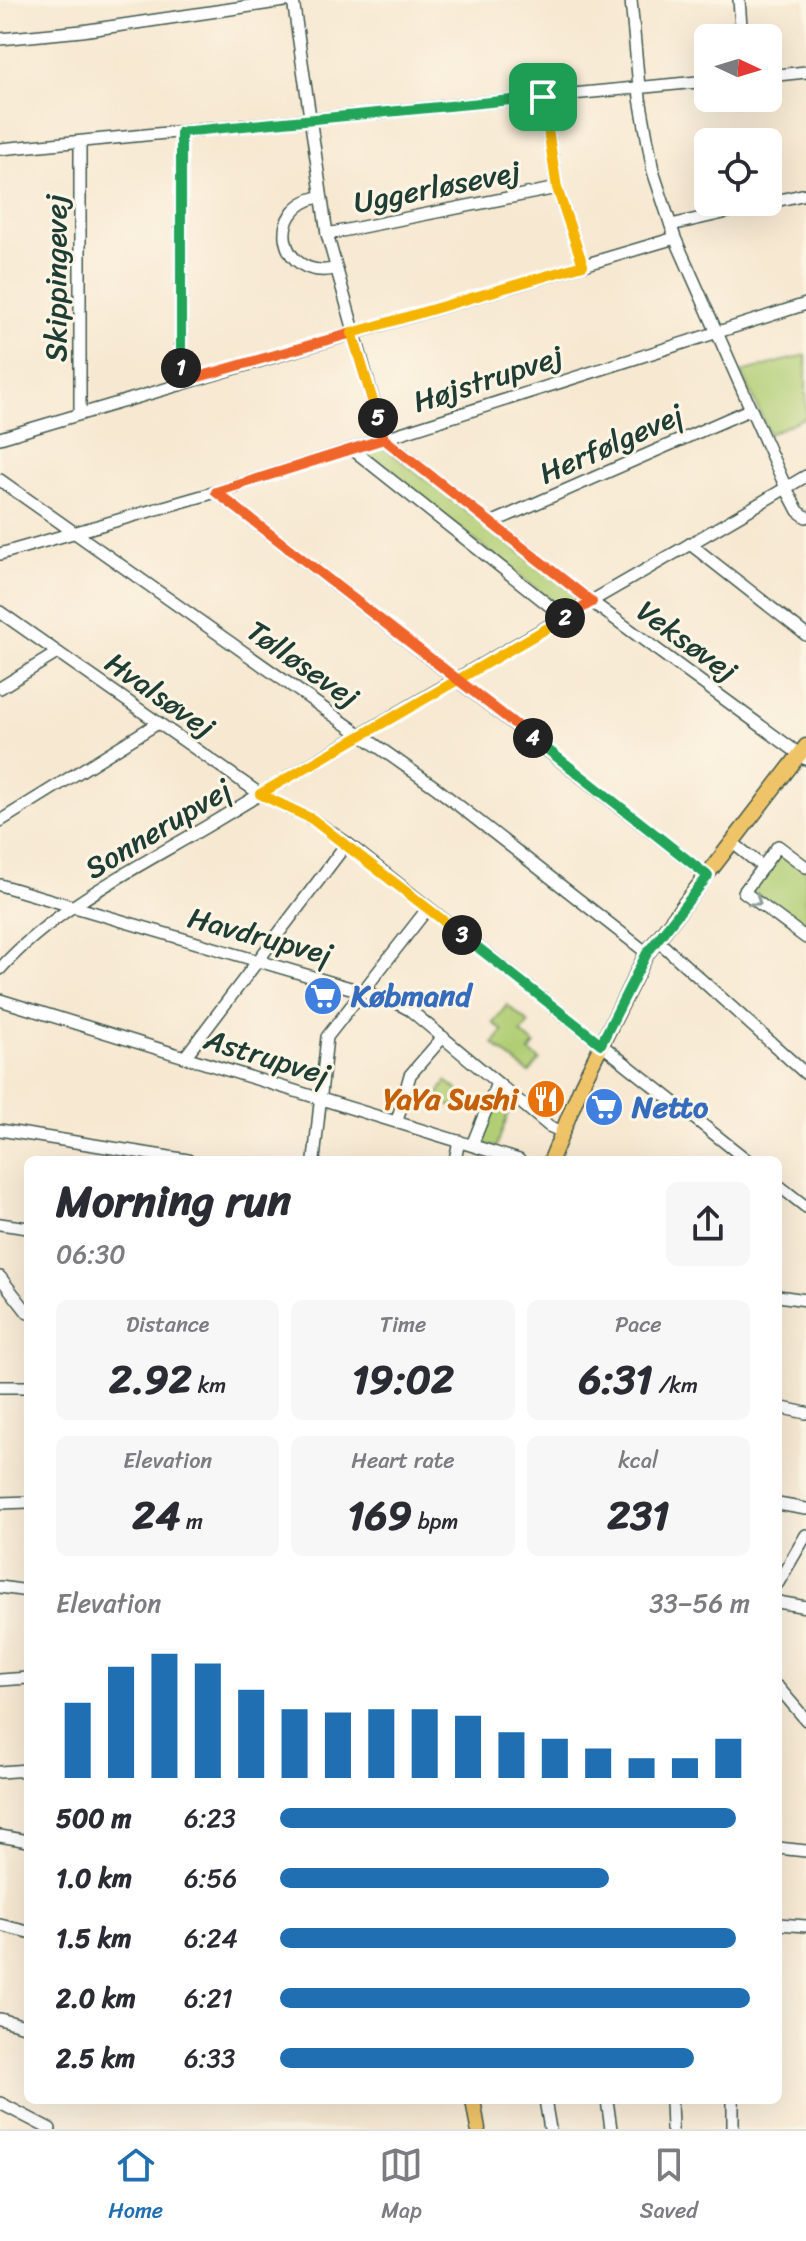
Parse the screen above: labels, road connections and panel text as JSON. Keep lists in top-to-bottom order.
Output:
{
  "streets": {
    "street": [
      "Uggerløsevej",
      "Skippingevej",
      "Højstrupvej",
      "Herfølgevej",
      "Veksøvej",
      "Tølløsevej",
      "Hvalsøvej",
      "Sonnerupvej",
      "Havdrupvej",
      "Astrupvej"
    ]
  },
  "crossings": [
    ["Højstrupvej", "Veksøvej"],
    ["Højstrupvej", "Tølløsevej"],
    ["Herfølgevej", "Veksøvej"],
    ["Veksøvej", "Sonnerupvej"],
    ["Tølløsevej", "Sonnerupvej"],
    ["Hvalsøvej", "Sonnerupvej"],
    ["Sonnerupvej", "Havdrupvej"]
  ],
  "places": {
    "supermarket": ["Købmand", "Netto"],
    "restaurant": ["YaYa Sushi"]
  },
  "north": "right",
  "page": {
    "pins": [
      "1",
      "5",
      "2",
      "4",
      "3"
    ],
    "heading": ["Morning run", "06:30"],
    "stats": [
      ["Distance", "2.92 km"],
      ["Time", "19:02"],
      ["Pace", "6:31 /km"],
      ["Elevation", "24 m"],
      ["Heart rate", "169 bpm"],
      ["kcal", "231"]
    ],
    "chart": ["Elevation", "33–56 m"],
    "list": [
      {
        "name": "500 m",
        "note": "6:23"
      },
      {
        "name": "1.0 km",
        "note": "6:56"
      },
      {
        "name": "1.5 km",
        "note": "6:24"
      },
      {
        "name": "2.0 km",
        "note": "6:21"
      },
      {
        "name": "2.5 km",
        "note": "6:33"
      }
    ],
    "tabs": ["Home", "Map", "Saved"]
  }
}
